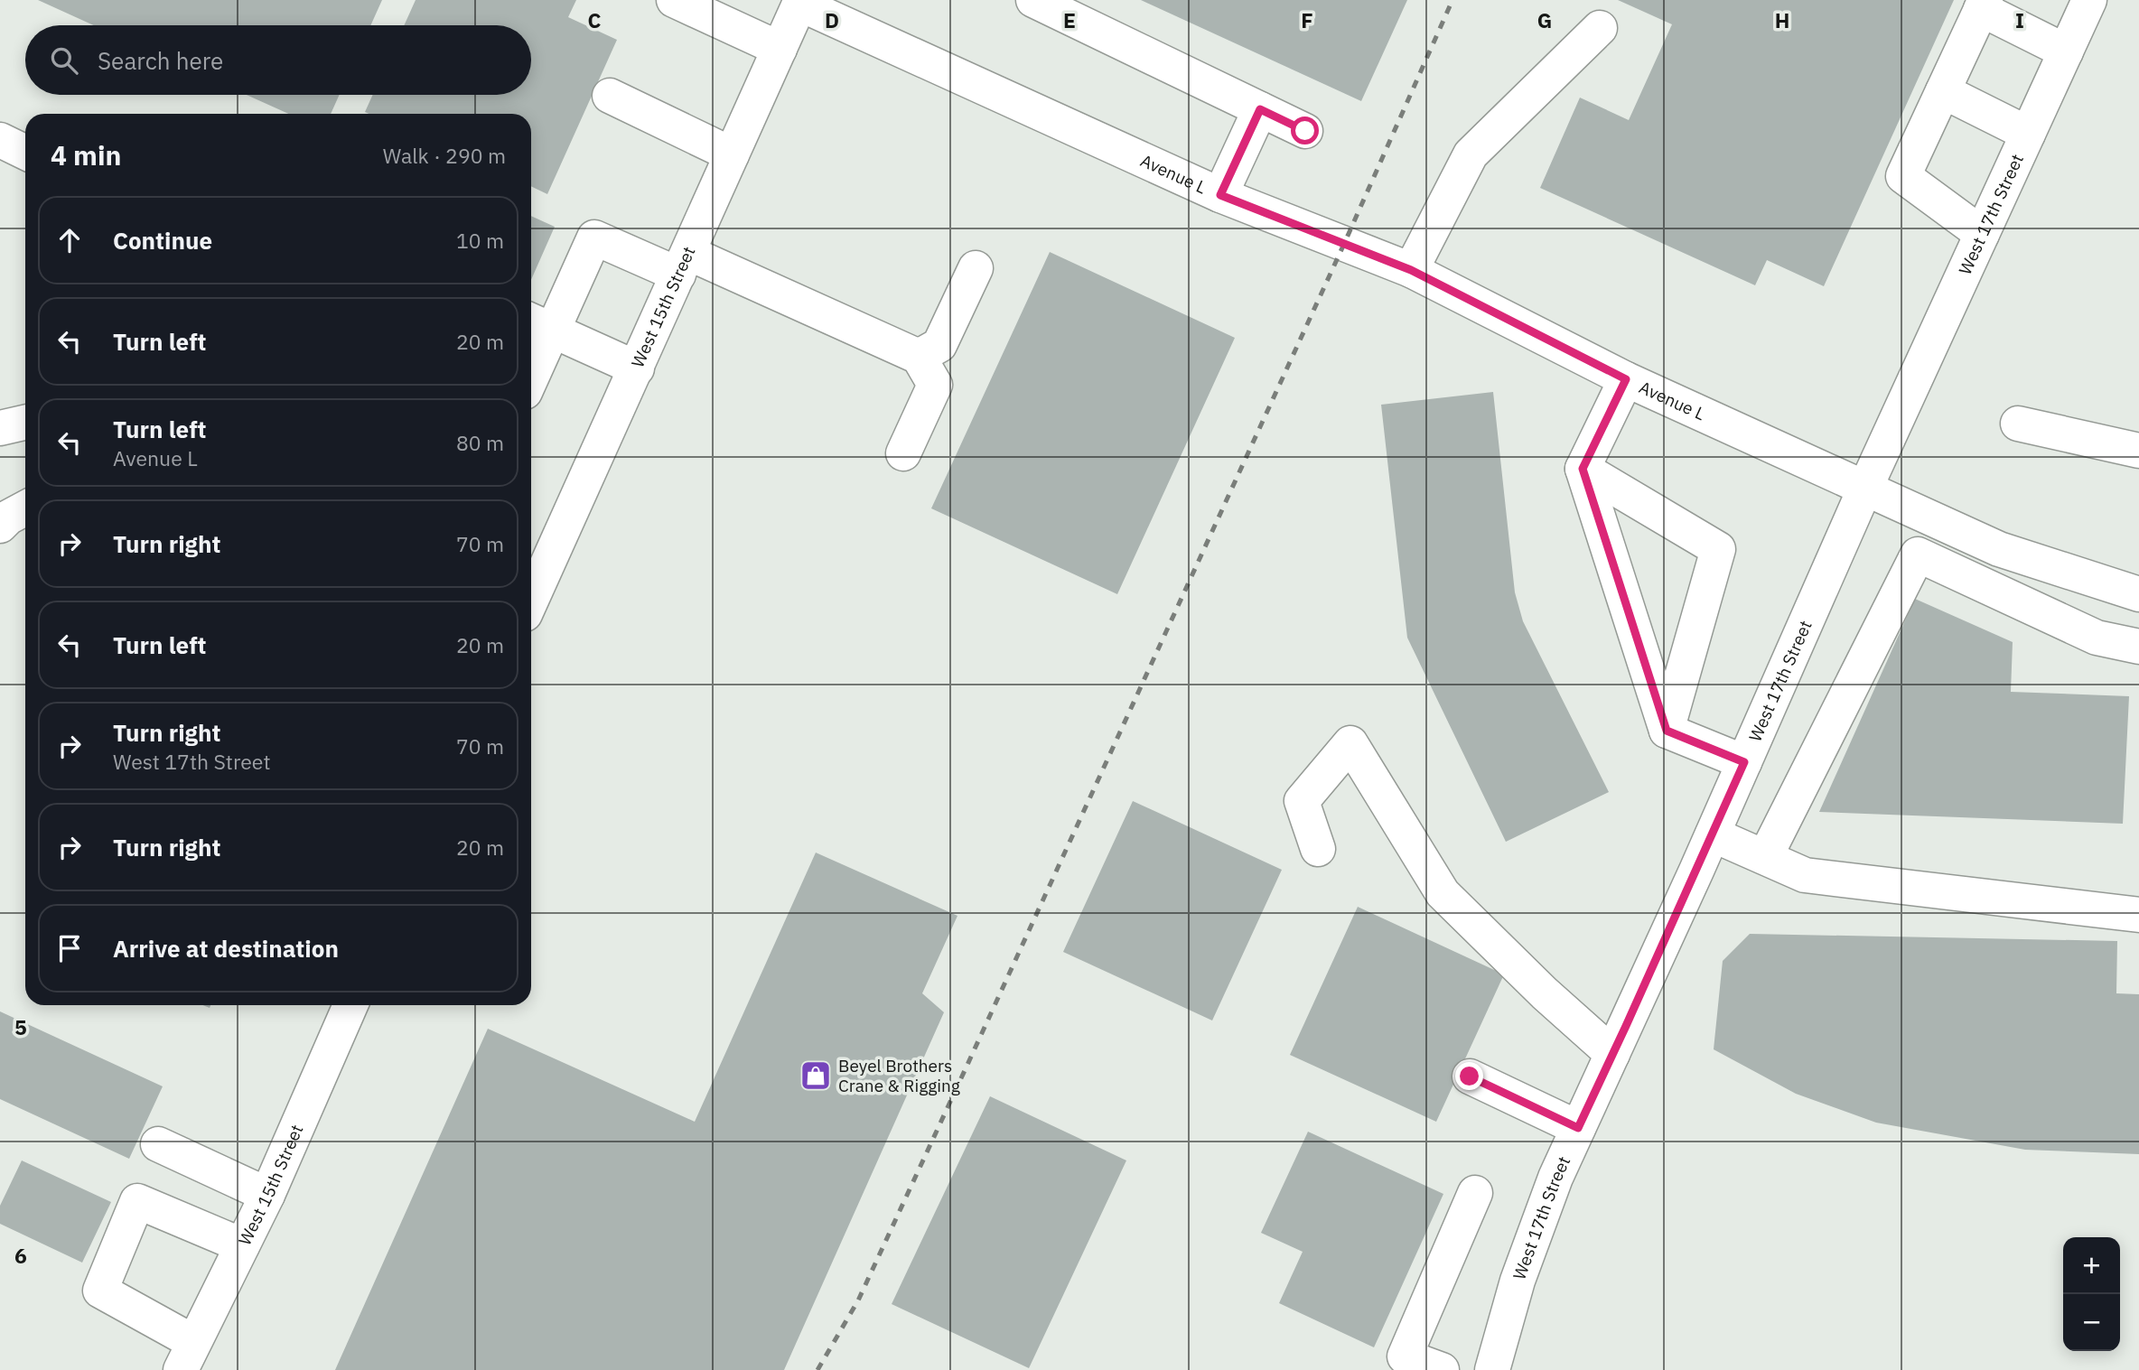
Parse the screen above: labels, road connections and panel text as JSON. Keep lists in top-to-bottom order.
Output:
{
  "streets": {
    "street": ["Avenue L", "West 17th Street", "West 15th Street"]
  },
  "crossings": [
    ["Avenue L", "West 17th Street"],
    ["Avenue L", "West 15th Street"]
  ],
  "places": {
    "shop": ["Beyel Brothers Crane & Rigging"]
  },
  "page": {
    "search": "Search here",
    "heading": ["4 min", "Walk · 290 m"],
    "list": [
      ["Continue", "10 m"],
      ["Turn left", "20 m"],
      ["Turn left", "Avenue L", "80 m"],
      ["Turn right", "70 m"],
      ["Turn left", "20 m"],
      ["Turn right", "West 17th Street", "70 m"],
      ["Turn right", "20 m"],
      "Arrive at destination"
    ],
    "map_buttons": ["+", "−"]
  },
  "grid": {
    "columns": [
      "C",
      "D",
      "E",
      "F",
      "G",
      "H",
      "I"
    ],
    "rows": ["5", "6"]
  }
}
